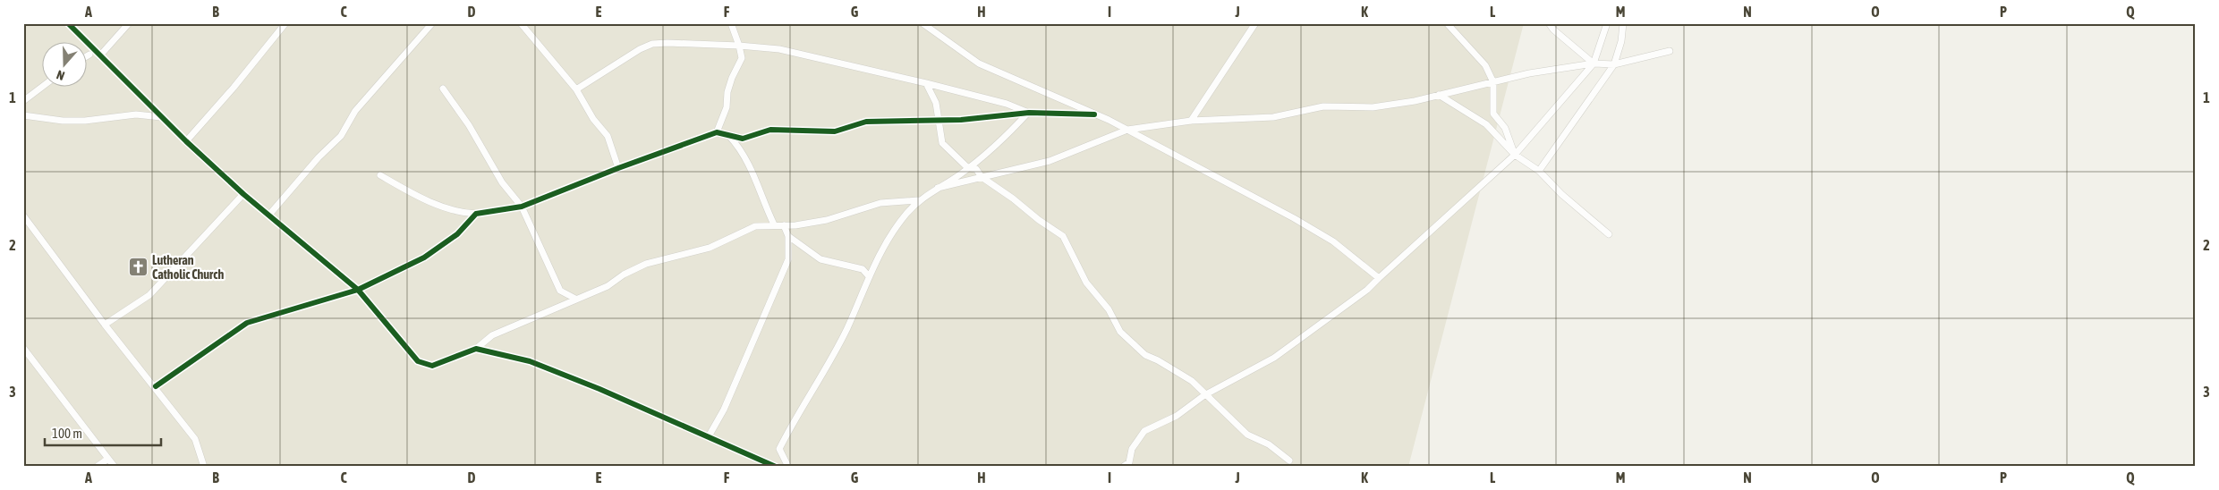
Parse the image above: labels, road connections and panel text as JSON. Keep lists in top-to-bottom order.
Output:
{
  "places": {
    "church": ["Lutheran Catholic Church"]
  },
  "scale_bar": "100 m",
  "north": "bottom",
  "grid": {
    "columns": [
      "A",
      "B",
      "C",
      "D",
      "E",
      "F",
      "G",
      "H",
      "I",
      "J",
      "K",
      "L",
      "M",
      "N",
      "O",
      "P",
      "Q"
    ],
    "rows": ["1", "2", "3"]
  }
}
